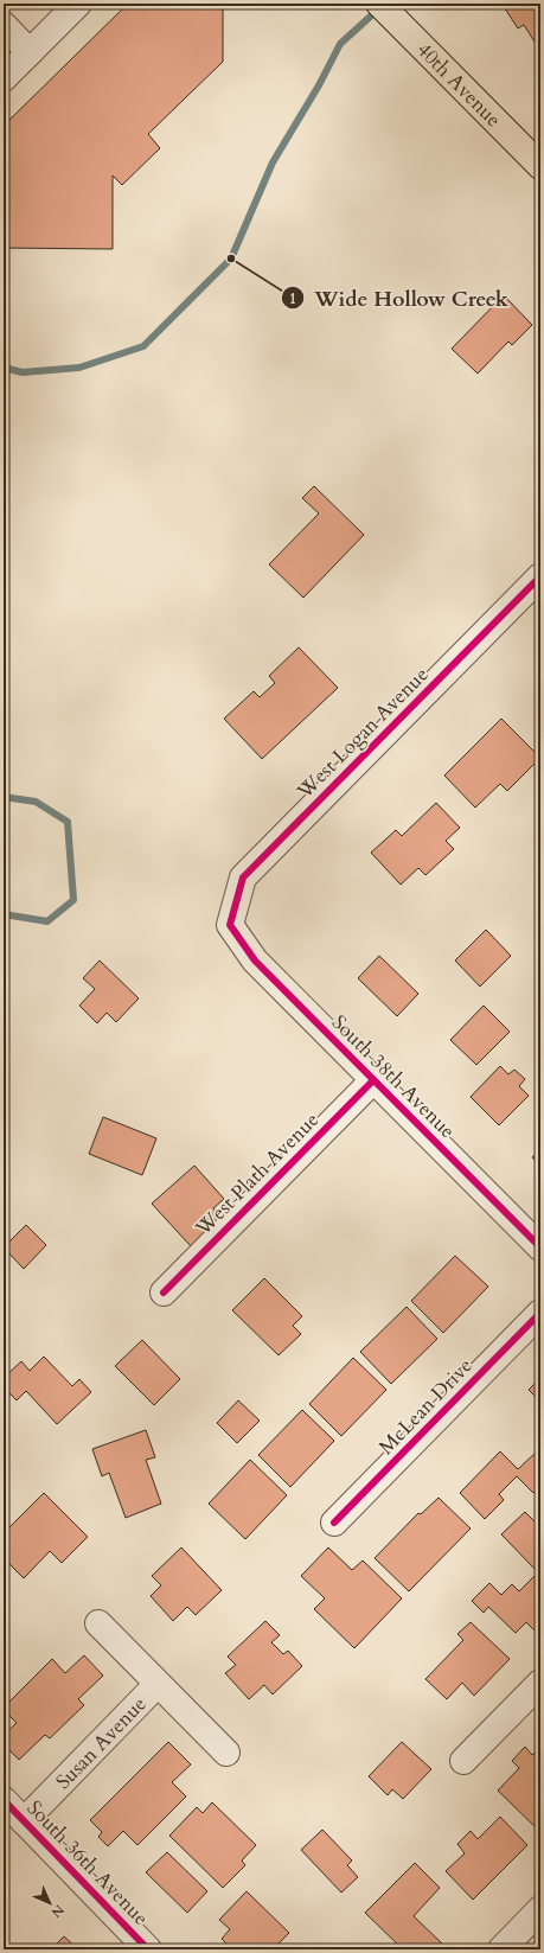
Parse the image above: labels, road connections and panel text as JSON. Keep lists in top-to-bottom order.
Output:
{
  "streets": {
    "main road": ["40th Avenue"],
    "street": [
      "West Logan Avenue",
      "South 38th Avenue",
      "West Plath Avenue",
      "McLean Drive",
      "Susan Avenue",
      "South 36th Avenue"
    ]
  },
  "crossings": [
    ["West Logan Avenue", "South 38th Avenue"],
    ["South 38th Avenue", "West Plath Avenue"],
    ["Susan Avenue", "South 36th Avenue"]
  ],
  "places": ["Wide Hollow Creek"],
  "north": "bottom right"
}
